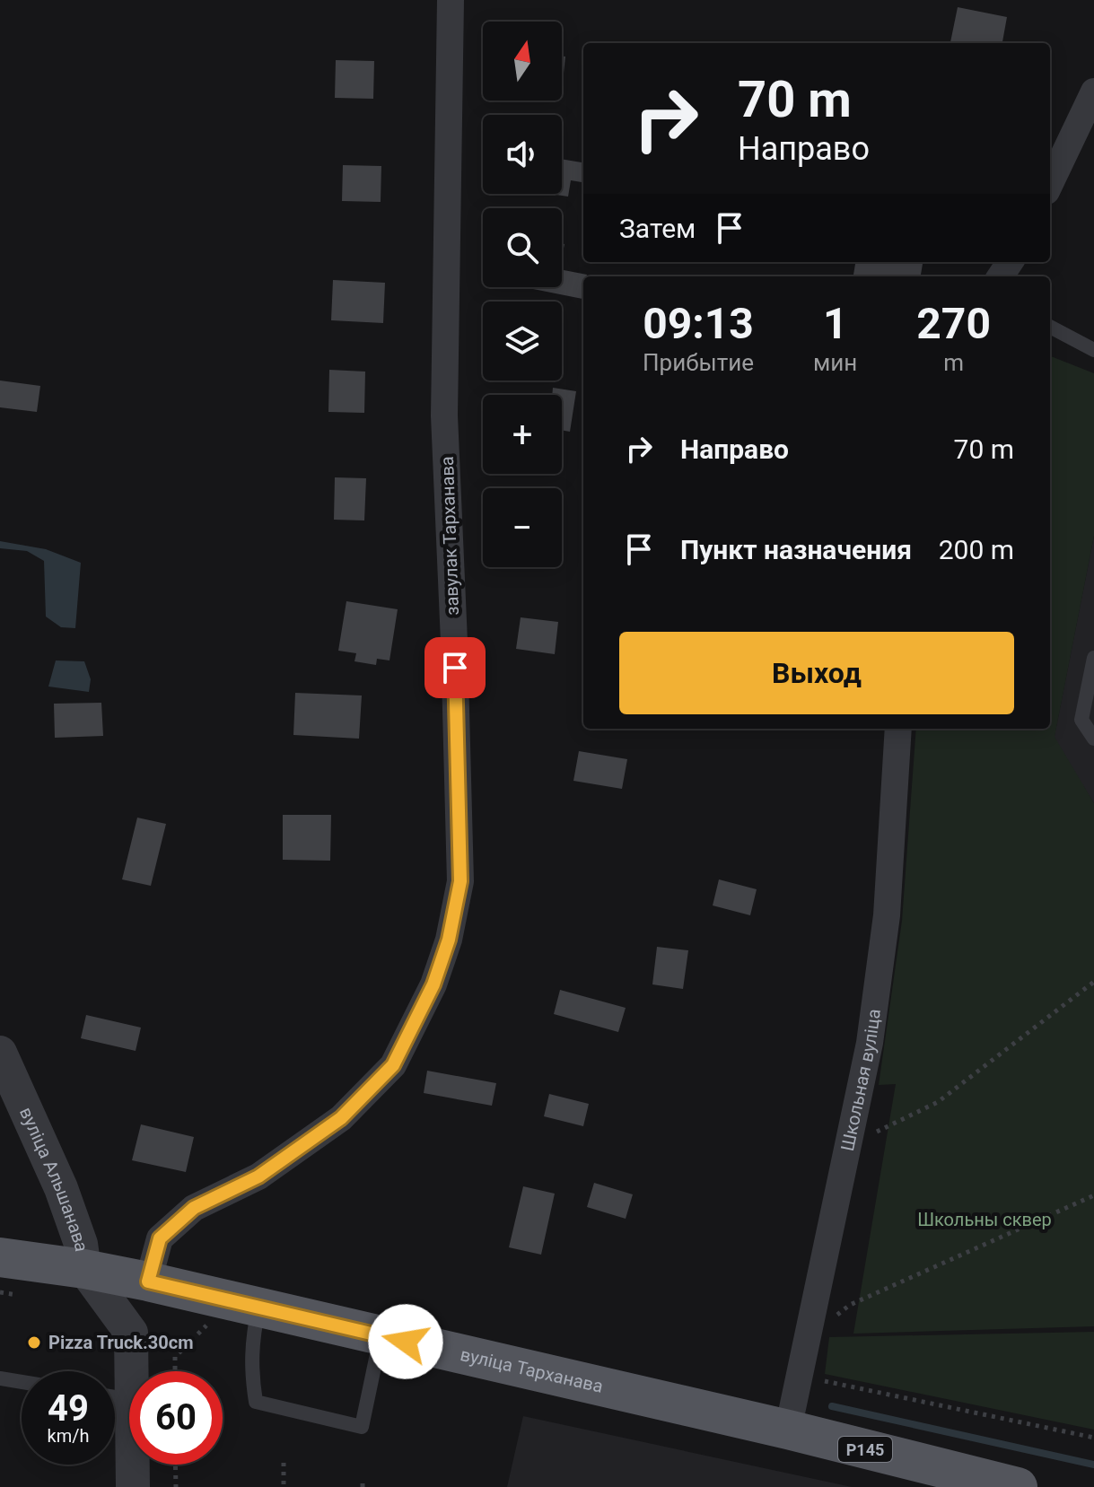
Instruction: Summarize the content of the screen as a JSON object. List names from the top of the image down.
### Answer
{
  "streets": {
    "main road": ["вуліца Тарханава", "Р145"],
    "street": ["завулак Тарханава", "Школьная вуліца", "вуліца Альшанава"]
  },
  "crossings": [
    ["завулак Тарханава", "вуліца Тарханава"],
    ["Школьная вуліца", "вуліца Тарханава"],
    ["вуліца Альшанава", "вуліца Тарханава"]
  ],
  "parks": ["Школьны сквер"],
  "places": ["Pizza Truck.30cm"],
  "north": "top",
  "page": {
    "map_buttons": ["+", "−"],
    "turn": ["70 m", "Направо"],
    "then": "Затем",
    "eta": [
      "09:13",
      "Прибытие",
      "1",
      "мин",
      "270",
      "m"
    ],
    "list": [
      {
        "name": "Направо",
        "value": "70 m"
      },
      {
        "name": "Пункт назначения",
        "value": "200 m"
      }
    ],
    "buttons": "Выход",
    "speed": "49 km/h",
    "limit": "60"
  }
}
